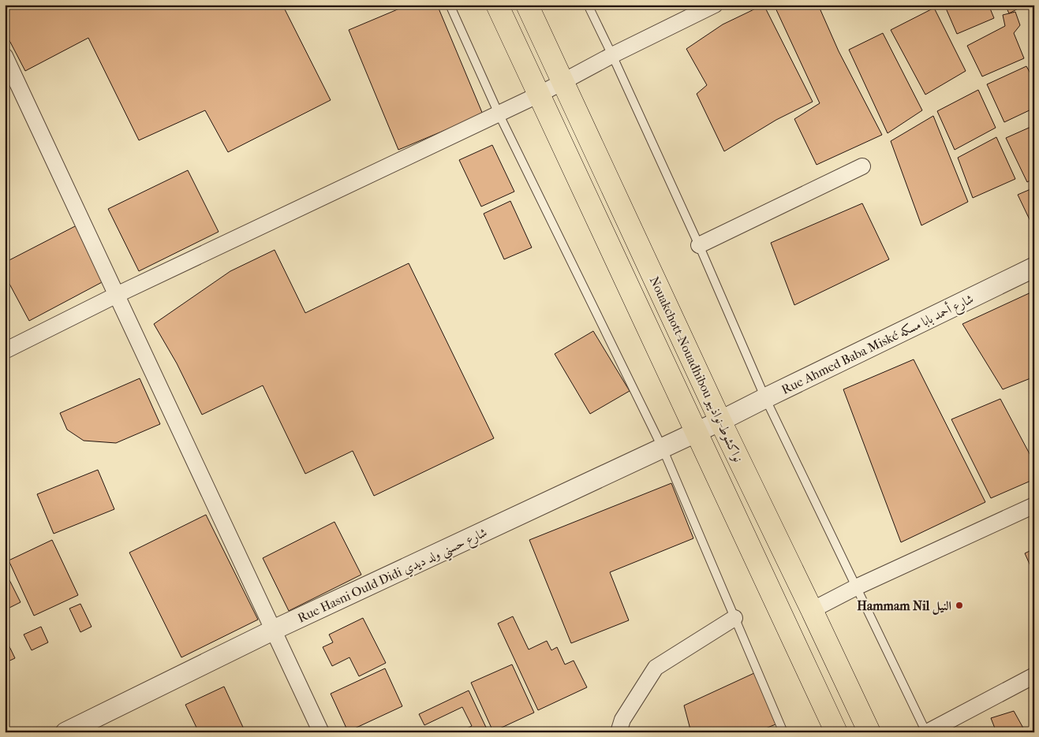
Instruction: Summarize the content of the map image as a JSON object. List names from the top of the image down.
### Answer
{
  "streets": {
    "highway": ["Nouakchott-Nouadhibou نواكشوط-نواذيبو"],
    "street": ["Rue Ahmed Baba Miské شارع أحمد بابا مسكه", "Rue Hasni Ould Didi شارع حسني ولد ديدي"]
  },
  "crossings": [
    ["Rue Ahmed Baba Miské شارع أحمد بابا مسكه", "Nouakchott-Nouadhibou نواكشوط-نواذيبو"],
    ["Rue Ahmed Baba Miské شارع أحمد بابا مسكه", "Rue Hasni Ould Didi شارع حسني ولد ديدي"],
    ["Nouakchott-Nouadhibou نواكشوط-نواذيبو", "Rue Hasni Ould Didi شارع حسني ولد ديدي"]
  ],
  "places": ["Hammam Nil النيل"]
}
